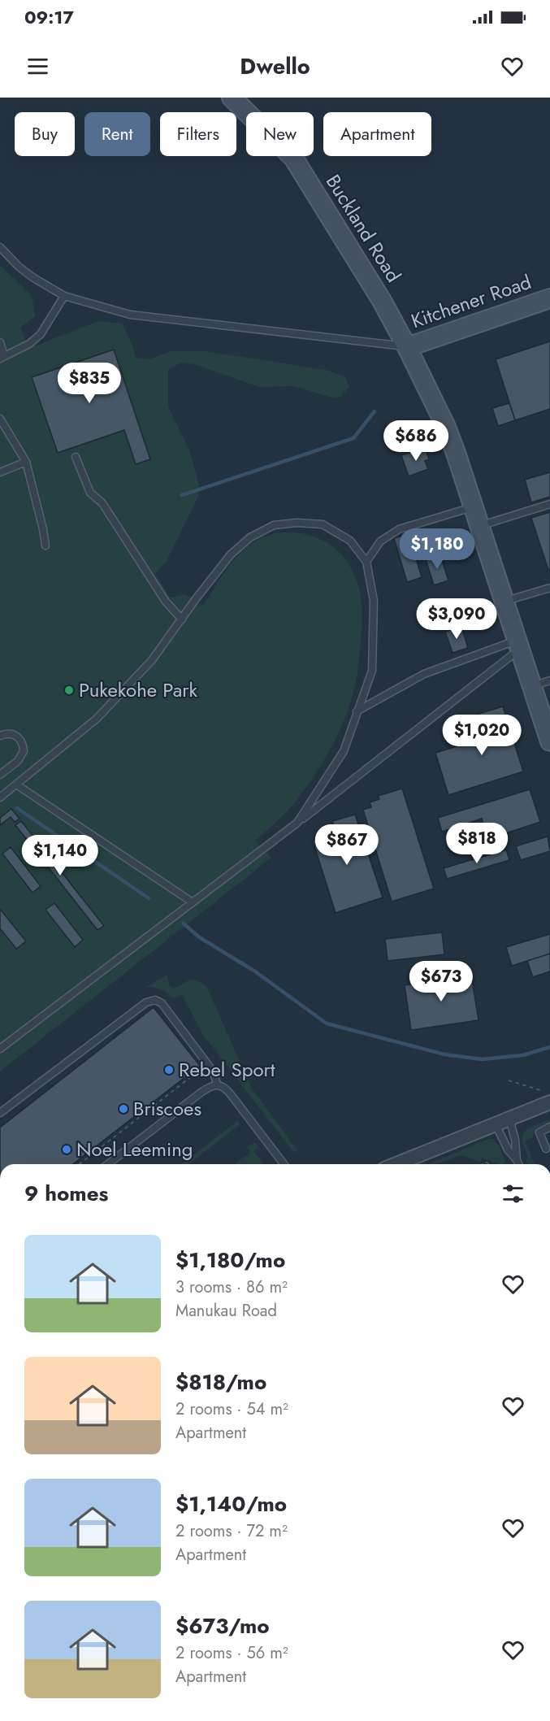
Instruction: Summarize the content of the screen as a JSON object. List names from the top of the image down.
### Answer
{
  "streets": {
    "main road": ["Buckland Road", "Kitchener Road"]
  },
  "crossings": [
    ["Buckland Road", "Kitchener Road"]
  ],
  "places": [
    "Pukekohe Park",
    "Rebel Sport",
    "Briscoes",
    "Noel Leeming"
  ],
  "page": {
    "status": "09:17",
    "header": "Dwello",
    "chip": [
      "Buy",
      "Rent",
      "Filters",
      "New",
      "Apartment"
    ],
    "price": [
      "$835",
      "$686",
      "$1,180",
      "$3,090",
      "$1,020",
      "$818",
      "$867",
      "$1,140",
      "$673"
    ],
    "heading": "9 homes",
    "list": [
      {
        "name": "$1,180/mo",
        "note": "3 rooms · 86 m² · Manukau Road"
      },
      {
        "name": "$818/mo",
        "note": "2 rooms · 54 m² · Apartment"
      },
      {
        "name": "$1,140/mo",
        "note": "2 rooms · 72 m² · Apartment"
      },
      {
        "name": "$673/mo",
        "note": "2 rooms · 56 m² · Apartment"
      }
    ]
  }
}
